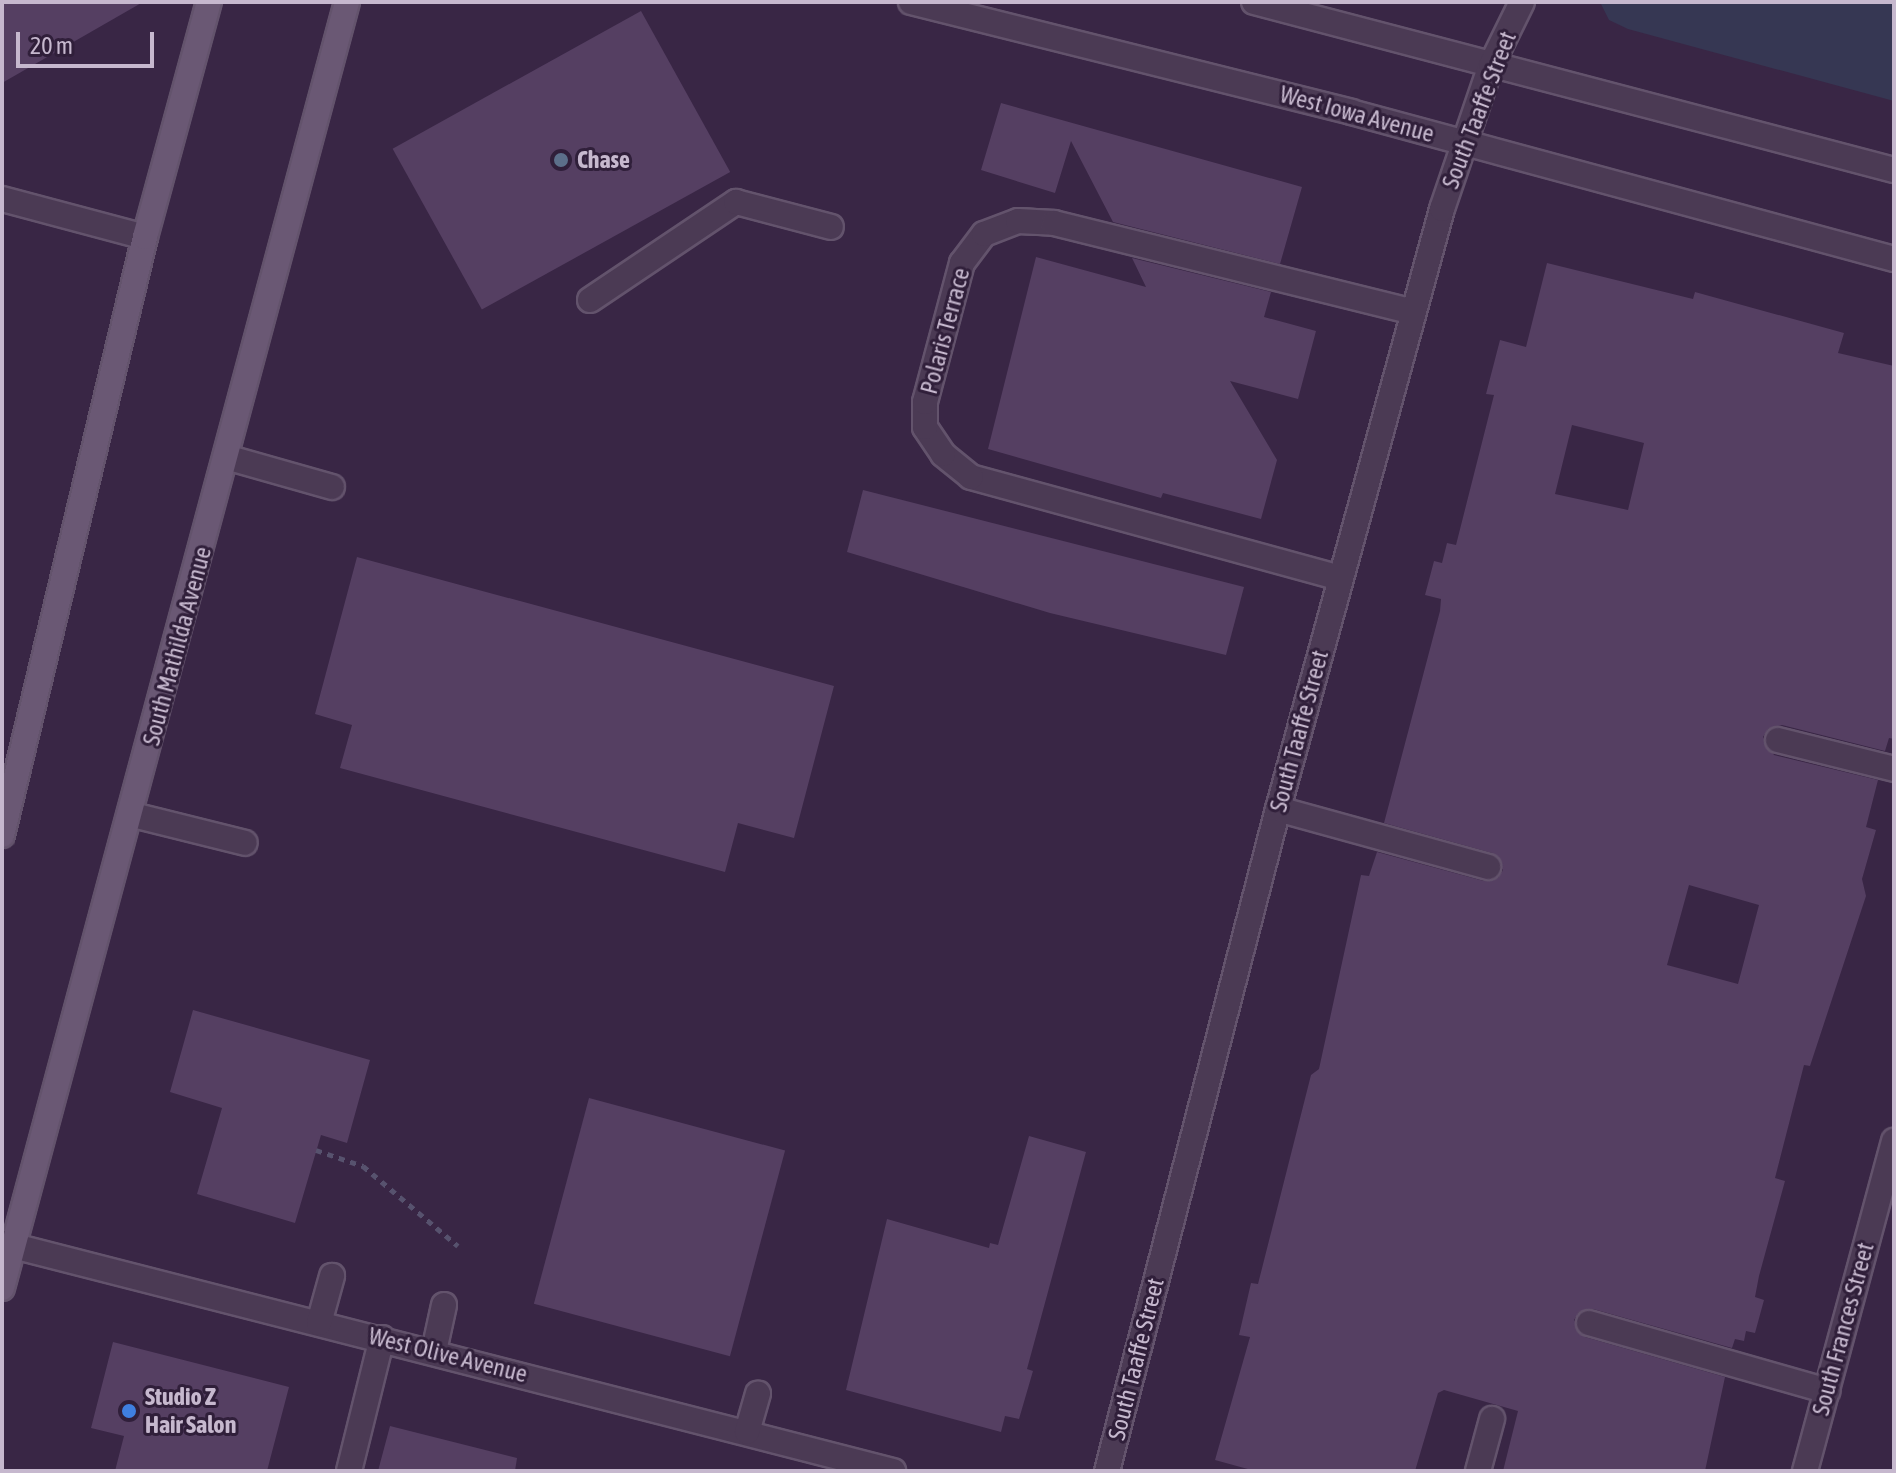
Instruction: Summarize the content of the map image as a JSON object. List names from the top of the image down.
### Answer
{
  "streets": {
    "main road": ["South Mathilda Avenue"],
    "street": [
      "South Taaffe Street",
      "West Iowa Avenue",
      "Polaris Terrace",
      "South Frances Street",
      "West Olive Avenue"
    ]
  },
  "crossings": [
    ["South Taaffe Street", "West Iowa Avenue"],
    ["South Taaffe Street", "Polaris Terrace"],
    ["South Mathilda Avenue", "West Olive Avenue"]
  ],
  "places": ["Chase", "Studio Z Hair Salon"],
  "scale_bar": "20 m"
}
